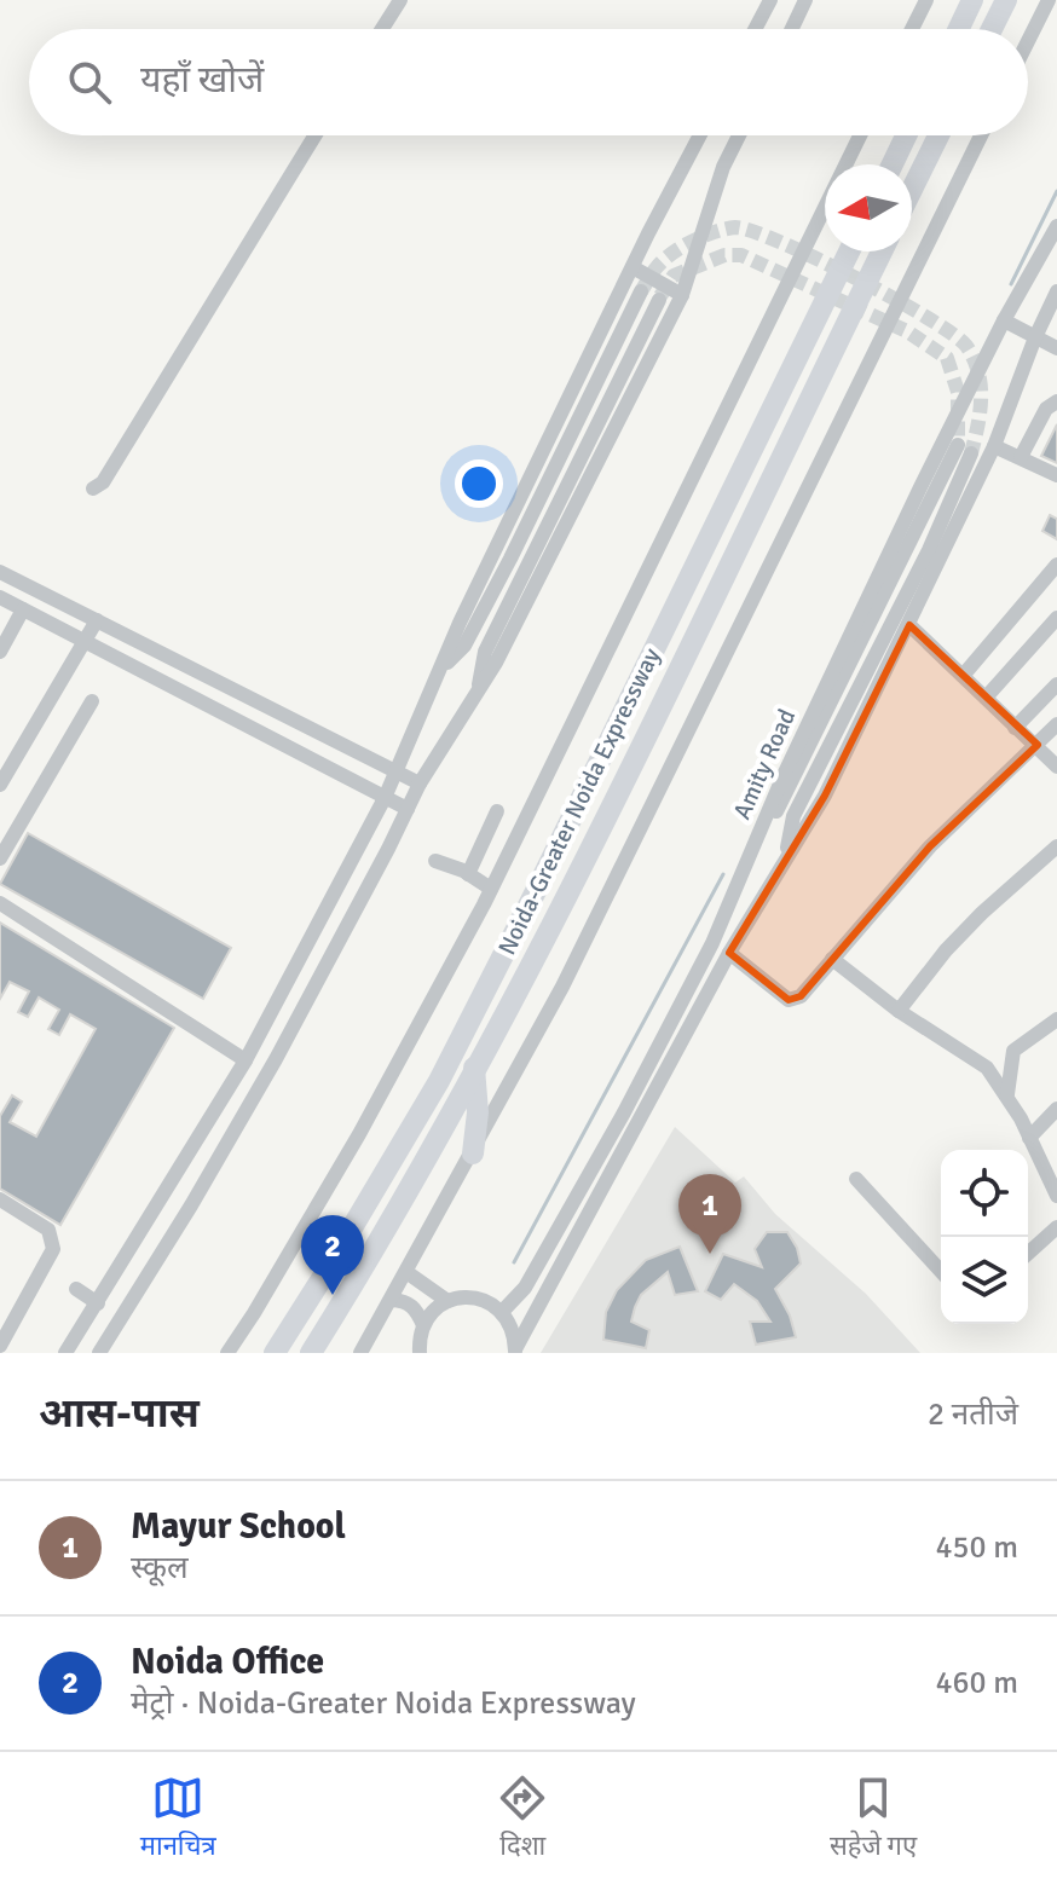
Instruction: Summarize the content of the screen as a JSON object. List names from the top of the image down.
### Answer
{
  "streets": {
    "highway": ["Noida-Greater Noida Expressway"],
    "street": ["Amity Road"]
  },
  "north": "left",
  "page": {
    "search": "यहाँ खोजें",
    "pins": ["1", "2"],
    "heading": ["आस-पास", "2 नतीजे"],
    "list": [
      {
        "mark": "1",
        "name": "Mayur School",
        "note": "स्कूल",
        "value": "450 m"
      },
      {
        "mark": "2",
        "name": "Noida Office",
        "note": "मेट्रो · Noida-Greater Noida Expressway",
        "value": "460 m"
      }
    ],
    "nav": ["मानचित्र", "दिशा", "सहेजे गए"]
  }
}
